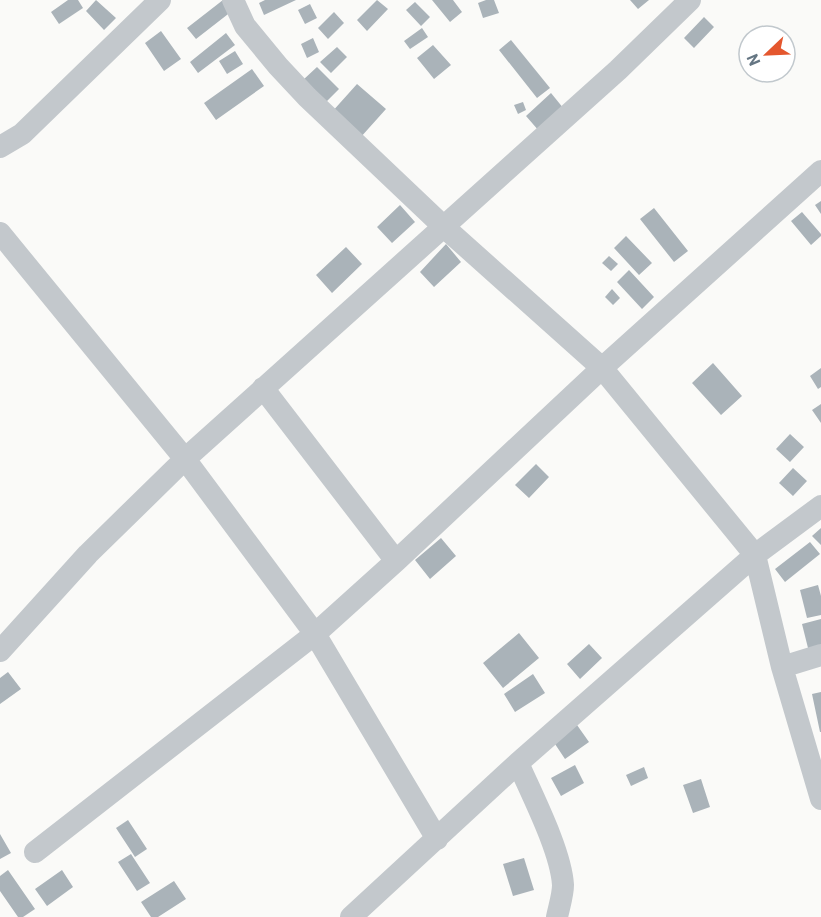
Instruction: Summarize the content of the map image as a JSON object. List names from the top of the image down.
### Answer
{
  "north": "bottom left"
}
